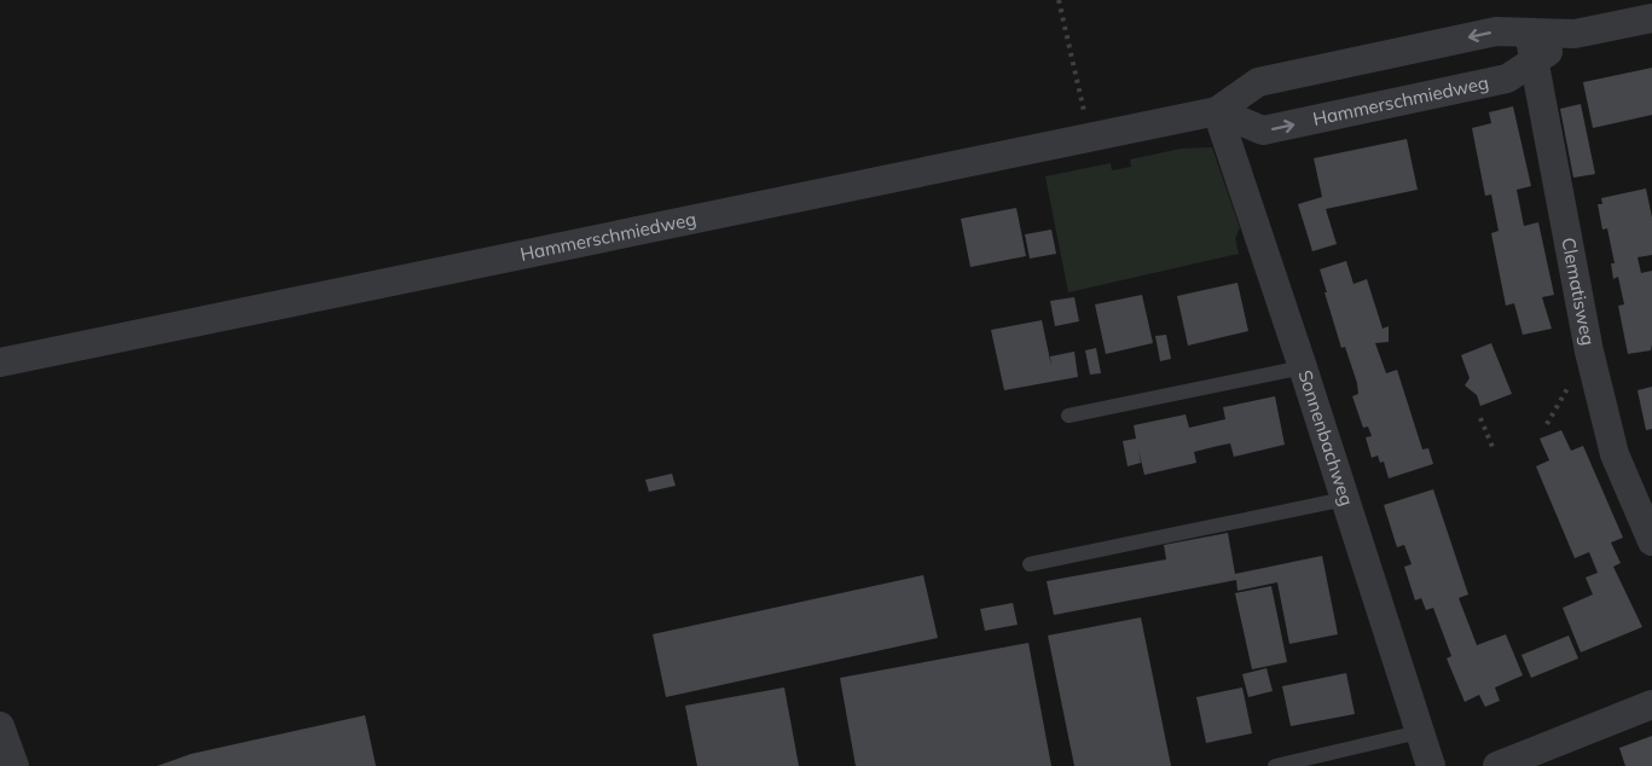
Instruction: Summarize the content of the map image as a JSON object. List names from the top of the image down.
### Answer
{
  "streets": {
    "street": ["Hammerschmiedweg", "Clematisweg", "Sonnenbachweg"]
  },
  "crossings": [
    ["Hammerschmiedweg", "Clematisweg"],
    ["Hammerschmiedweg", "Sonnenbachweg"]
  ]
}
